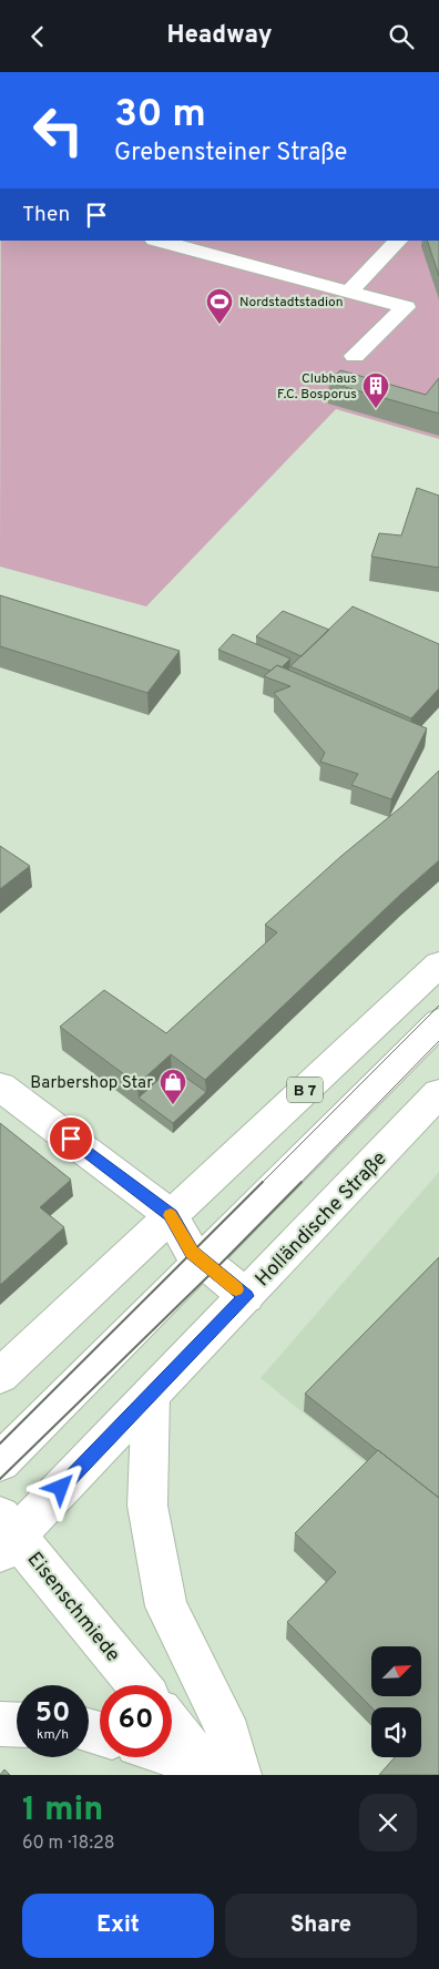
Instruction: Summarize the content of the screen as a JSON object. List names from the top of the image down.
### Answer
{
  "streets": {
    "main road": ["B 7", "Holländische Straße", "Eisenschmiede"]
  },
  "crossings": [
    ["Holländische Straße", "Eisenschmiede"]
  ],
  "places": {
    "sports": ["Nordstadtstadion"],
    "building": ["Clubhaus F.C. Bosporus"],
    "shop": ["Barbershop Star"]
  },
  "north": "top right",
  "page": {
    "header": "Headway",
    "turn": ["30 m", "Grebensteiner Straße"],
    "then": "Then",
    "speed": "50 km/h",
    "limit": "60",
    "heading": ["1 min", "60 m · 18:28"],
    "buttons": ["Exit", "Share"]
  }
}
